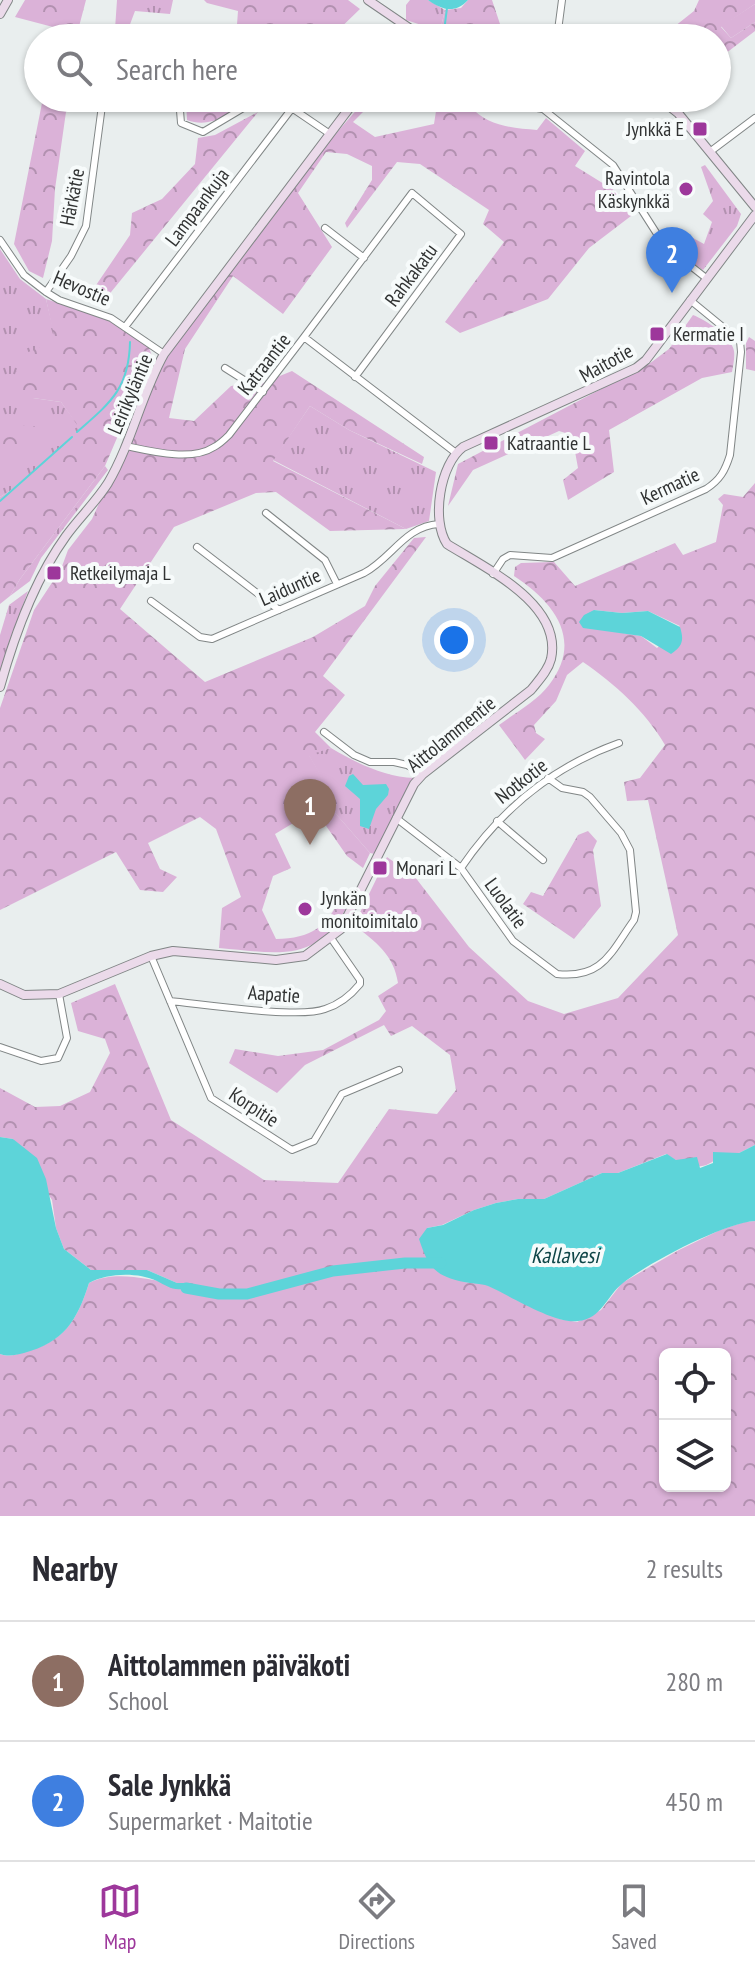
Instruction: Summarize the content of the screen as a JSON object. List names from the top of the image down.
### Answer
{
  "streets": {
    "street": [
      "Härkätie",
      "Lampaankuja",
      "Rahkakatu",
      "Hevostie",
      "Maitotie",
      "Katraantie",
      "Leirikyläntie",
      "Kermatie",
      "Laiduntie",
      "Aittolammentie",
      "Notkotie",
      "Luolatie",
      "Aapatie",
      "Korpitie"
    ]
  },
  "crossings": [
    ["Härkätie", "Hevostie"],
    ["Lampaankuja", "Hevostie"],
    ["Rahkakatu", "Katraantie"],
    ["Hevostie", "Leirikyläntie"],
    ["Maitotie", "Katraantie"],
    ["Maitotie", "Kermatie"],
    ["Katraantie", "Leirikyläntie"],
    ["Kermatie", "Aittolammentie"],
    ["Laiduntie", "Aittolammentie"],
    ["Aittolammentie", "Luolatie"],
    ["Aittolammentie", "Aapatie"],
    ["Aittolammentie", "Korpitie"],
    ["Notkotie", "Luolatie"],
    ["Aapatie", "Korpitie"]
  ],
  "water": ["Kallavesi"],
  "places": {
    "transit": [
      "Jynkkä E",
      "Kermatie I",
      "Katraantie L",
      "Retkeilymaja L",
      "Monari L"
    ],
    "other": ["Ravintola Käskynkkä", "Jynkän monitoimitalo"]
  },
  "page": {
    "search": "Search here",
    "pins": ["2", "1"],
    "heading": ["Nearby", "2 results"],
    "list": [
      {
        "mark": "1",
        "name": "Aittolammen päiväkoti",
        "note": "School",
        "value": "280 m"
      },
      {
        "mark": "2",
        "name": "Sale Jynkkä",
        "note": "Supermarket · Maitotie",
        "value": "450 m"
      }
    ],
    "nav": ["Map", "Directions", "Saved"]
  }
}
